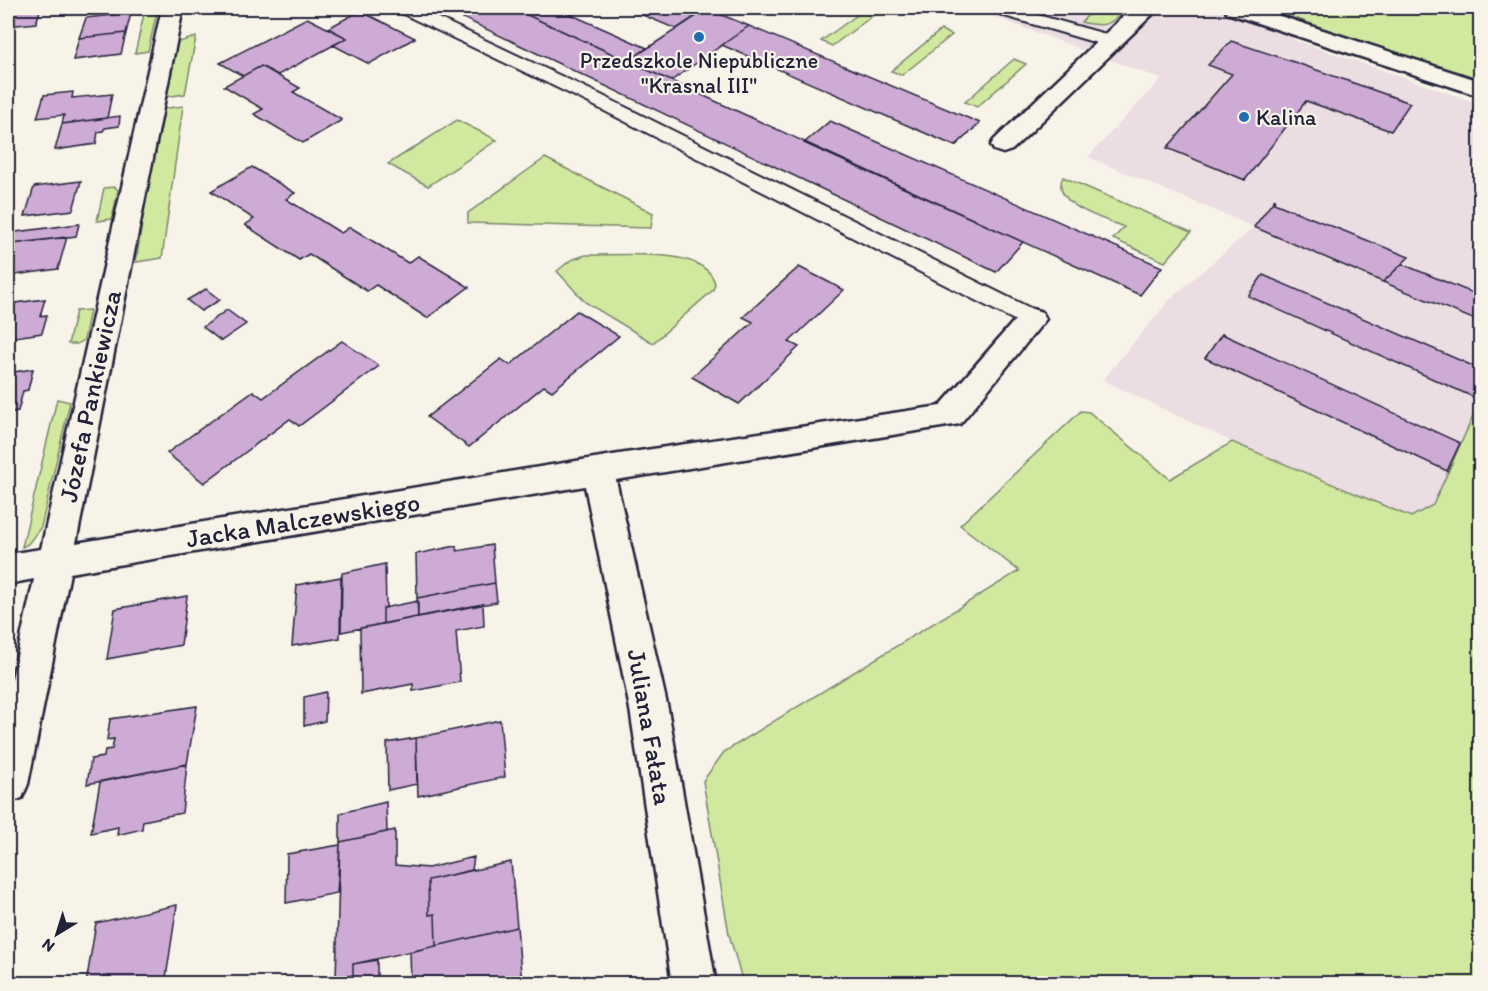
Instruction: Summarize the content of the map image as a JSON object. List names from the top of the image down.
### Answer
{
  "streets": {
    "street": ["Józefa Pankiewicza", "Jacka Malczewskiego", "Juliana Fałata"]
  },
  "crossings": [
    ["Józefa Pankiewicza", "Jacka Malczewskiego"],
    ["Jacka Malczewskiego", "Juliana Fałata"]
  ],
  "places": ["Przedszkole Niepubliczne \"Krasnal III\"", "Kalina"],
  "north": "bottom left"
}
